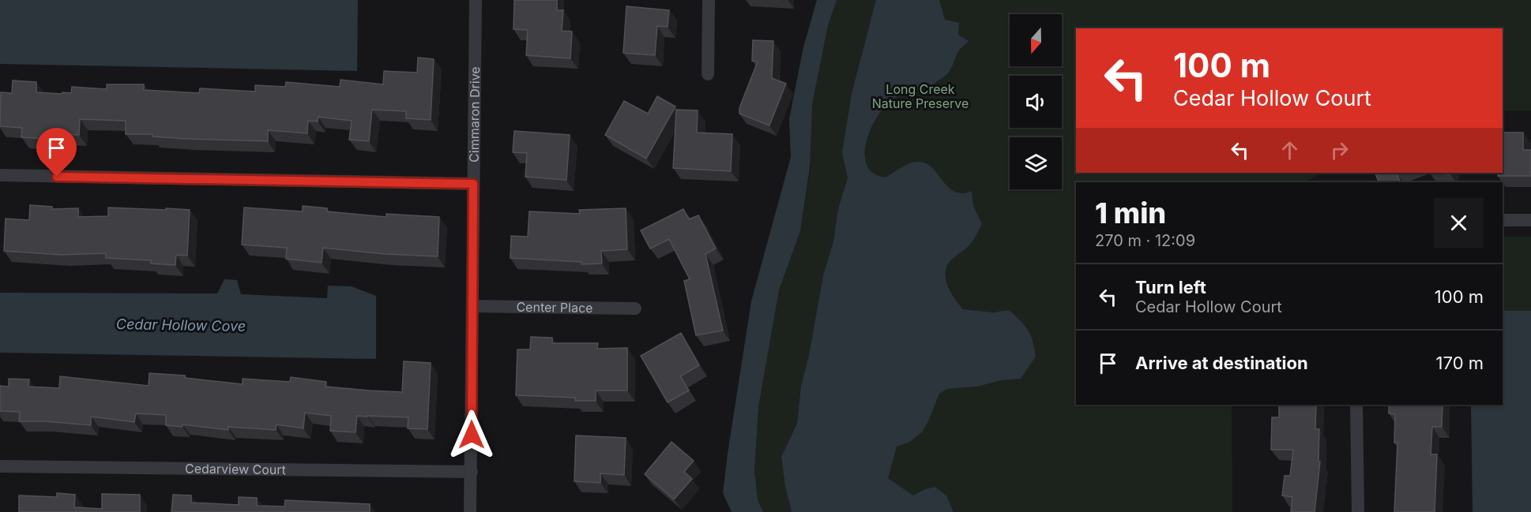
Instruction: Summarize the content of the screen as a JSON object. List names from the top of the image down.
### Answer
{
  "streets": {
    "street": ["Cimmaron Drive", "Center Place", "Cedarview Court"]
  },
  "crossings": [
    ["Cimmaron Drive", "Center Place"],
    ["Cimmaron Drive", "Cedarview Court"]
  ],
  "water": ["Cedar Hollow Cove"],
  "parks": ["Long Creek Nature Preserve"],
  "north": "bottom",
  "page": {
    "turn": ["100 m", "Cedar Hollow Court"],
    "heading": ["1 min", "270 m · 12:09"],
    "list": [
      {
        "name": "Turn left",
        "note": "Cedar Hollow Court",
        "value": "100 m"
      },
      {
        "name": "Arrive at destination",
        "value": "170 m"
      }
    ]
  }
}
